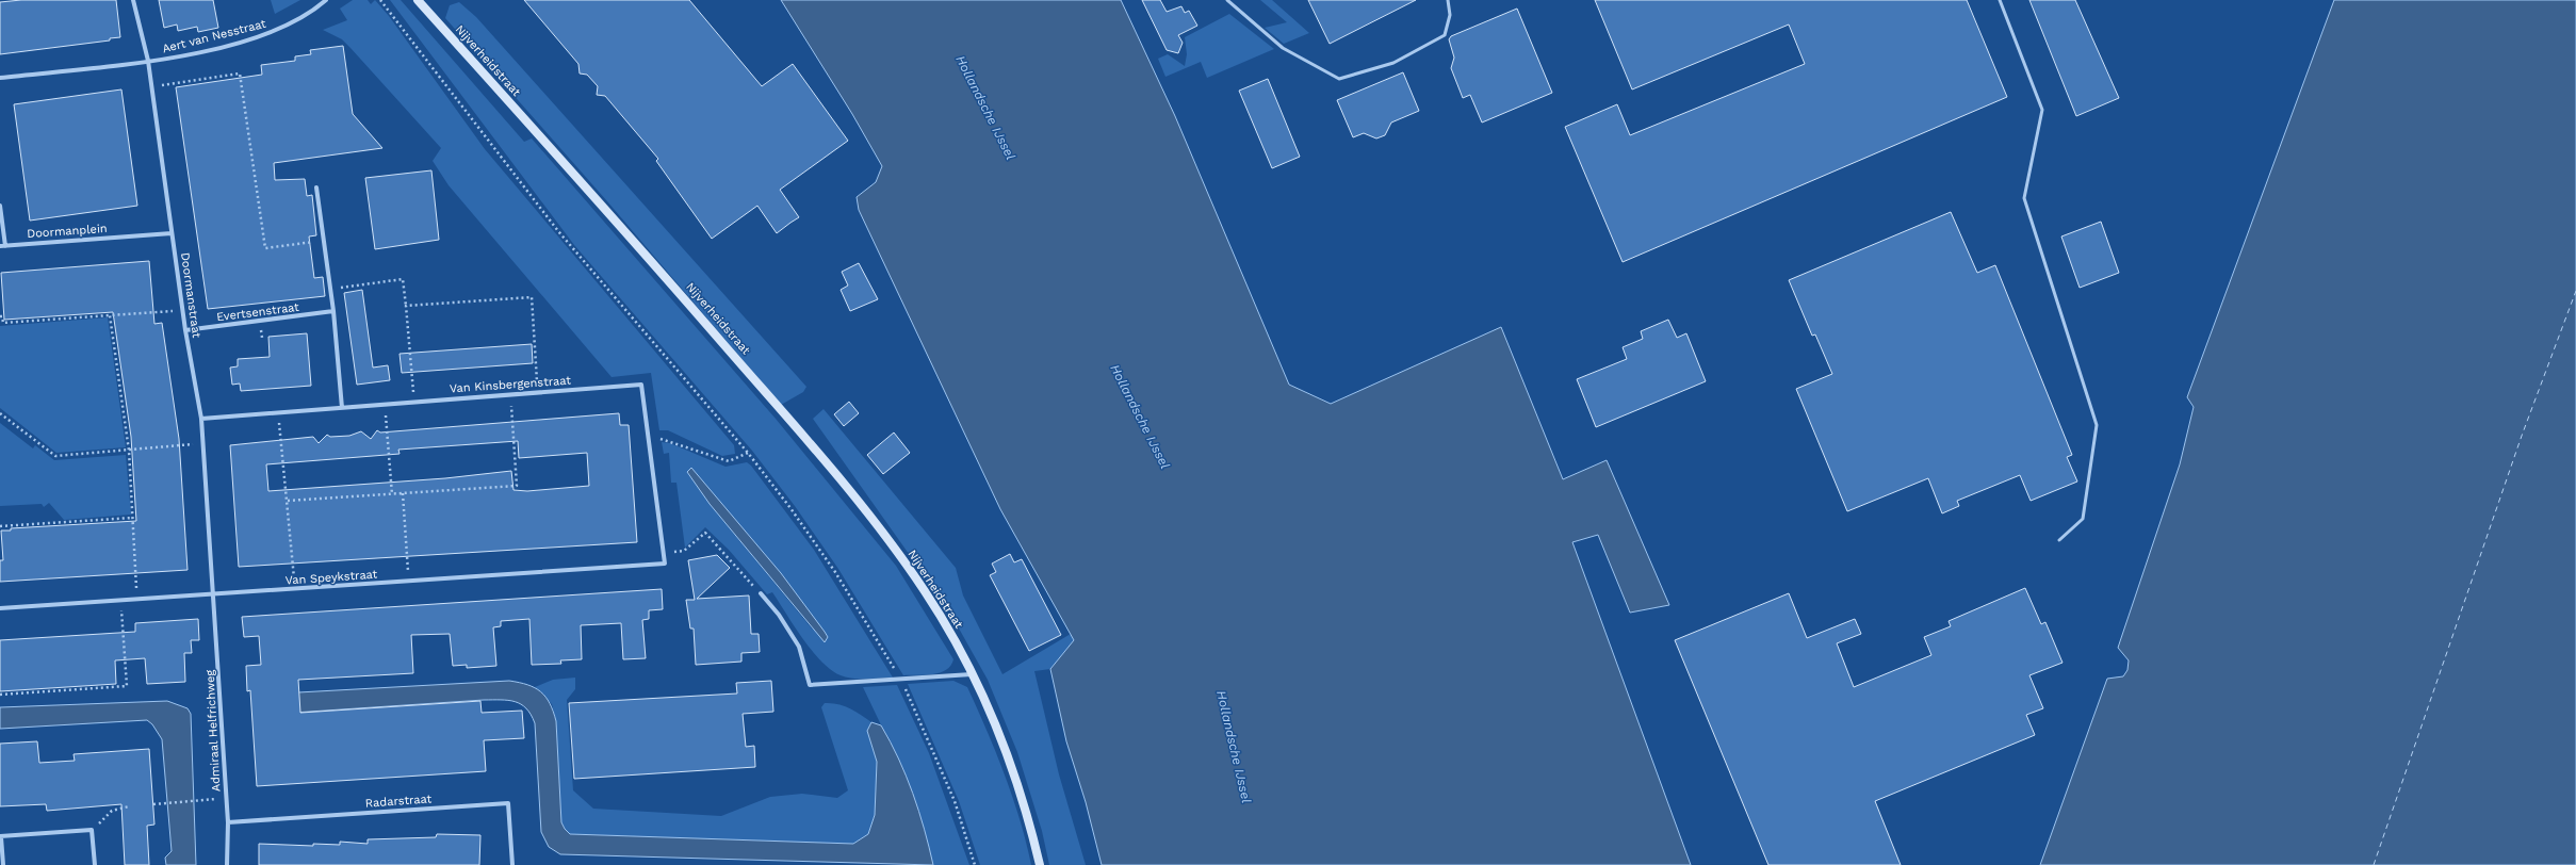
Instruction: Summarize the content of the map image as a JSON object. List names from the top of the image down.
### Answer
{
  "streets": {
    "street": [
      "Aert van Nesstraat",
      "Nijverheidstraat",
      "Doormanplein",
      "Doormanstraat",
      "Evertsenstraat",
      "Van Kinsbergenstraat",
      "Van Speykstraat",
      "Admiraal Helfrichweg",
      "Radarstraat"
    ]
  },
  "crossings": [
    ["Aert van Nesstraat", "Doormanstraat"],
    ["Doormanplein", "Doormanstraat"],
    ["Doormanstraat", "Evertsenstraat"],
    ["Doormanstraat", "Van Kinsbergenstraat"],
    ["Doormanstraat", "Van Speykstraat"],
    ["Doormanstraat", "Admiraal Helfrichweg"],
    ["Van Kinsbergenstraat", "Van Speykstraat"],
    ["Van Speykstraat", "Admiraal Helfrichweg"],
    ["Admiraal Helfrichweg", "Radarstraat"]
  ],
  "water": ["Hollandsche IJssel"]
}
